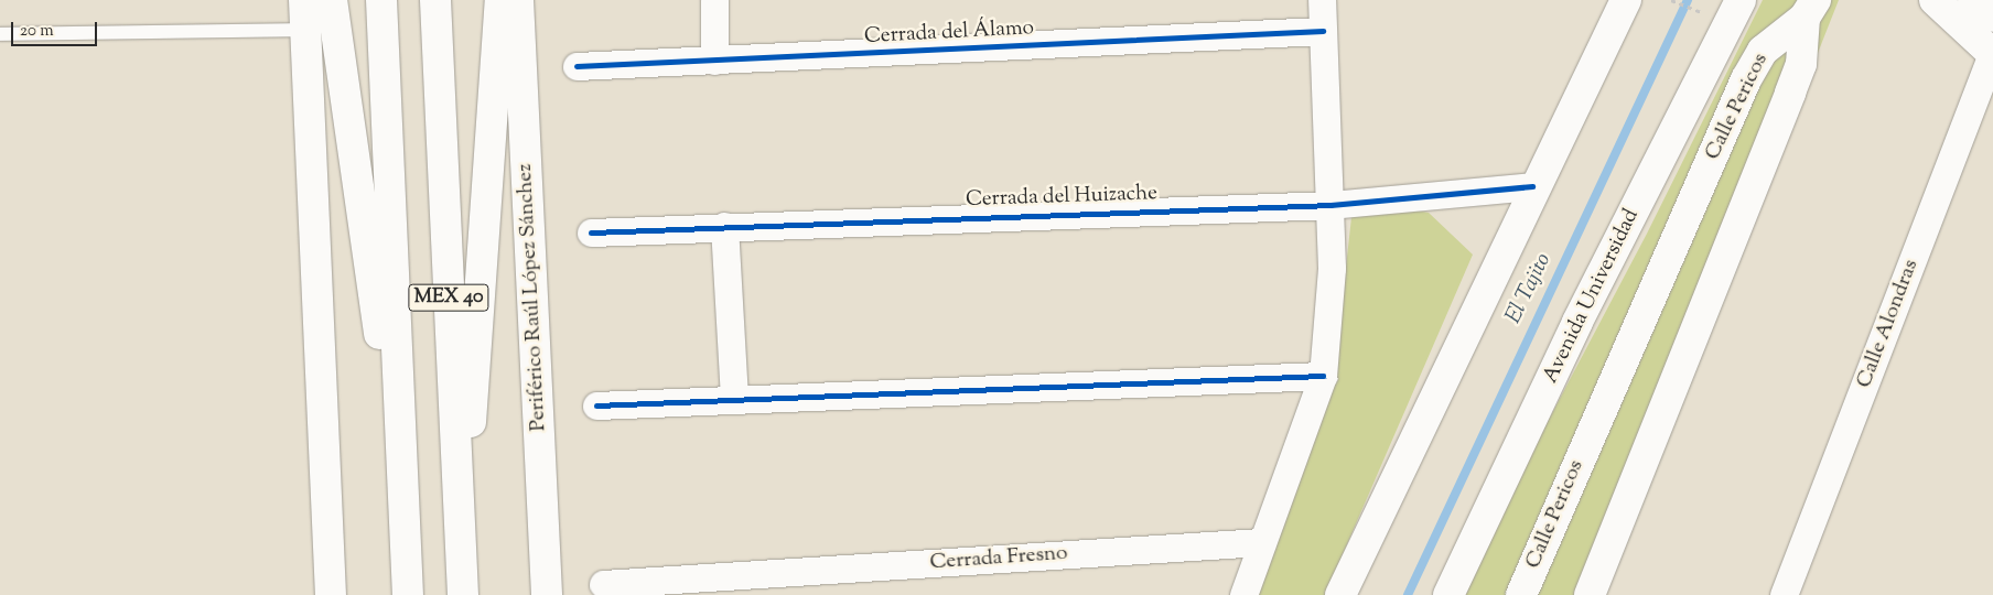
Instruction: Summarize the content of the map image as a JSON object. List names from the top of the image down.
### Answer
{
  "streets": {
    "main road": [
      "Calle Pericos",
      "Avenida Universidad",
      "MEX 40",
      "Periférico Raúl López Sánchez"
    ],
    "street": [
      "Cerrada del Álamo",
      "Cerrada del Huizache",
      "Calle Alondras",
      "Cerrada Fresno"
    ]
  },
  "water": ["El Tajito"],
  "scale_bar": "20 m"
}
